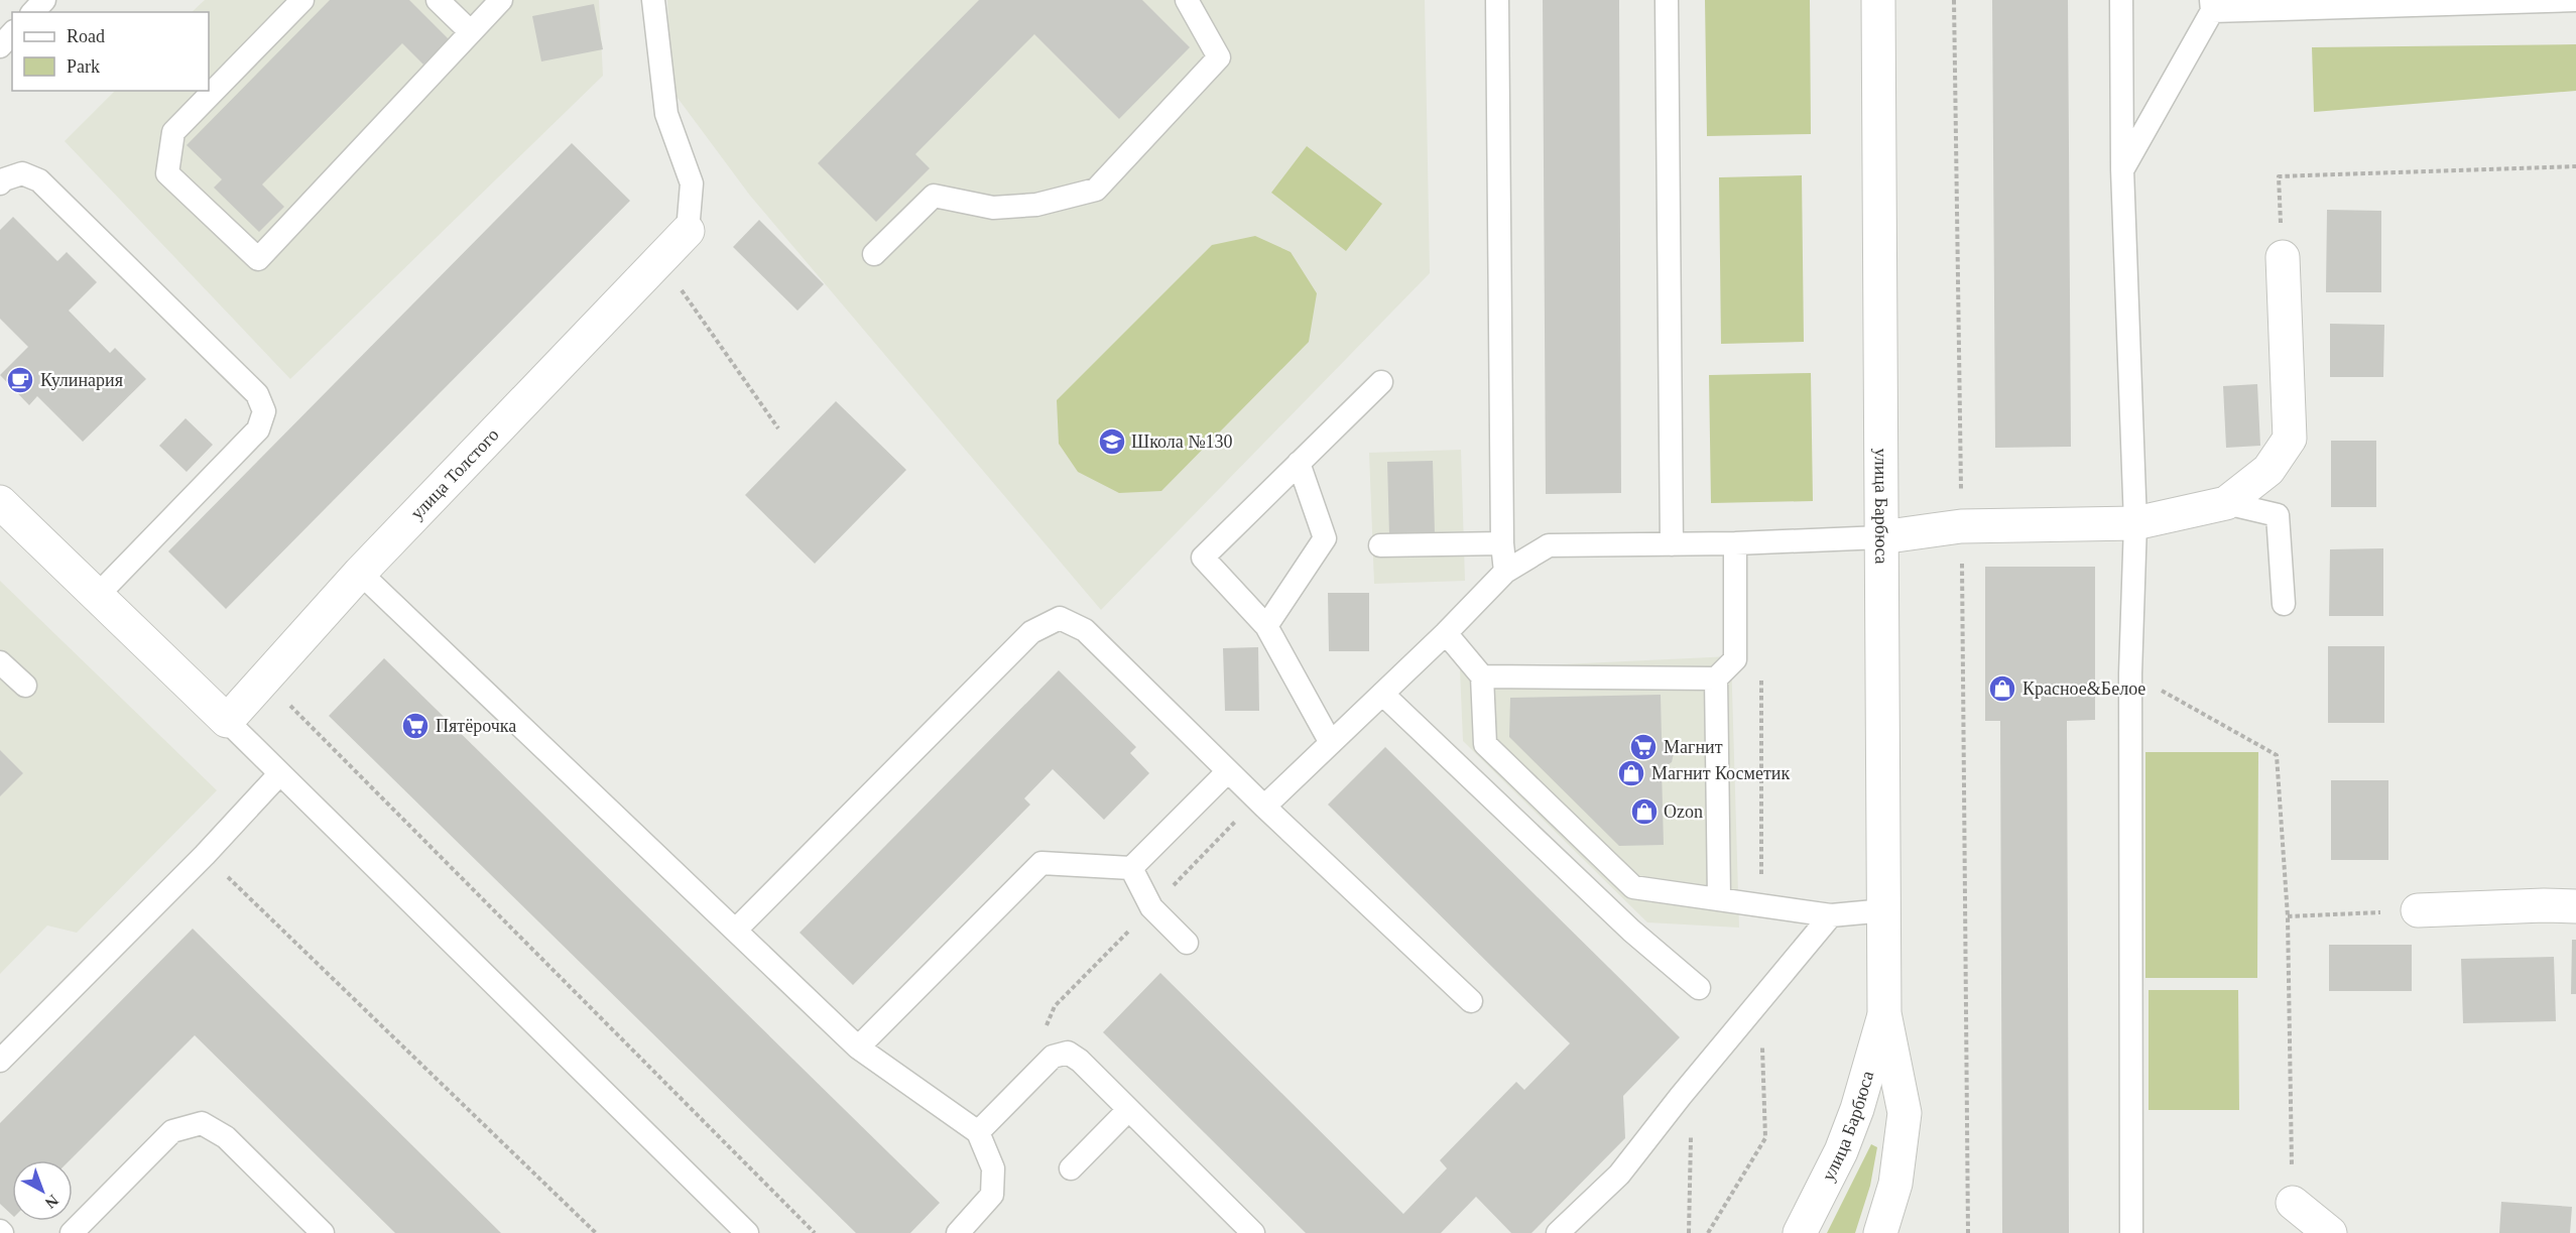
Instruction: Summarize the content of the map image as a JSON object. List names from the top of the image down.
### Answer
{
  "streets": {
    "street": ["улица Толстого", "улица Барбюса"]
  },
  "places": {
    "cafe": ["Кулинария"],
    "school or university": ["Школа №130"],
    "shop": ["Красное&Белое", "Магнит Косметик", "Ozon"],
    "supermarket": ["Пятёрочка", "Магнит"]
  },
  "legend": ["Road", "Park"],
  "north": "bottom right"
}
